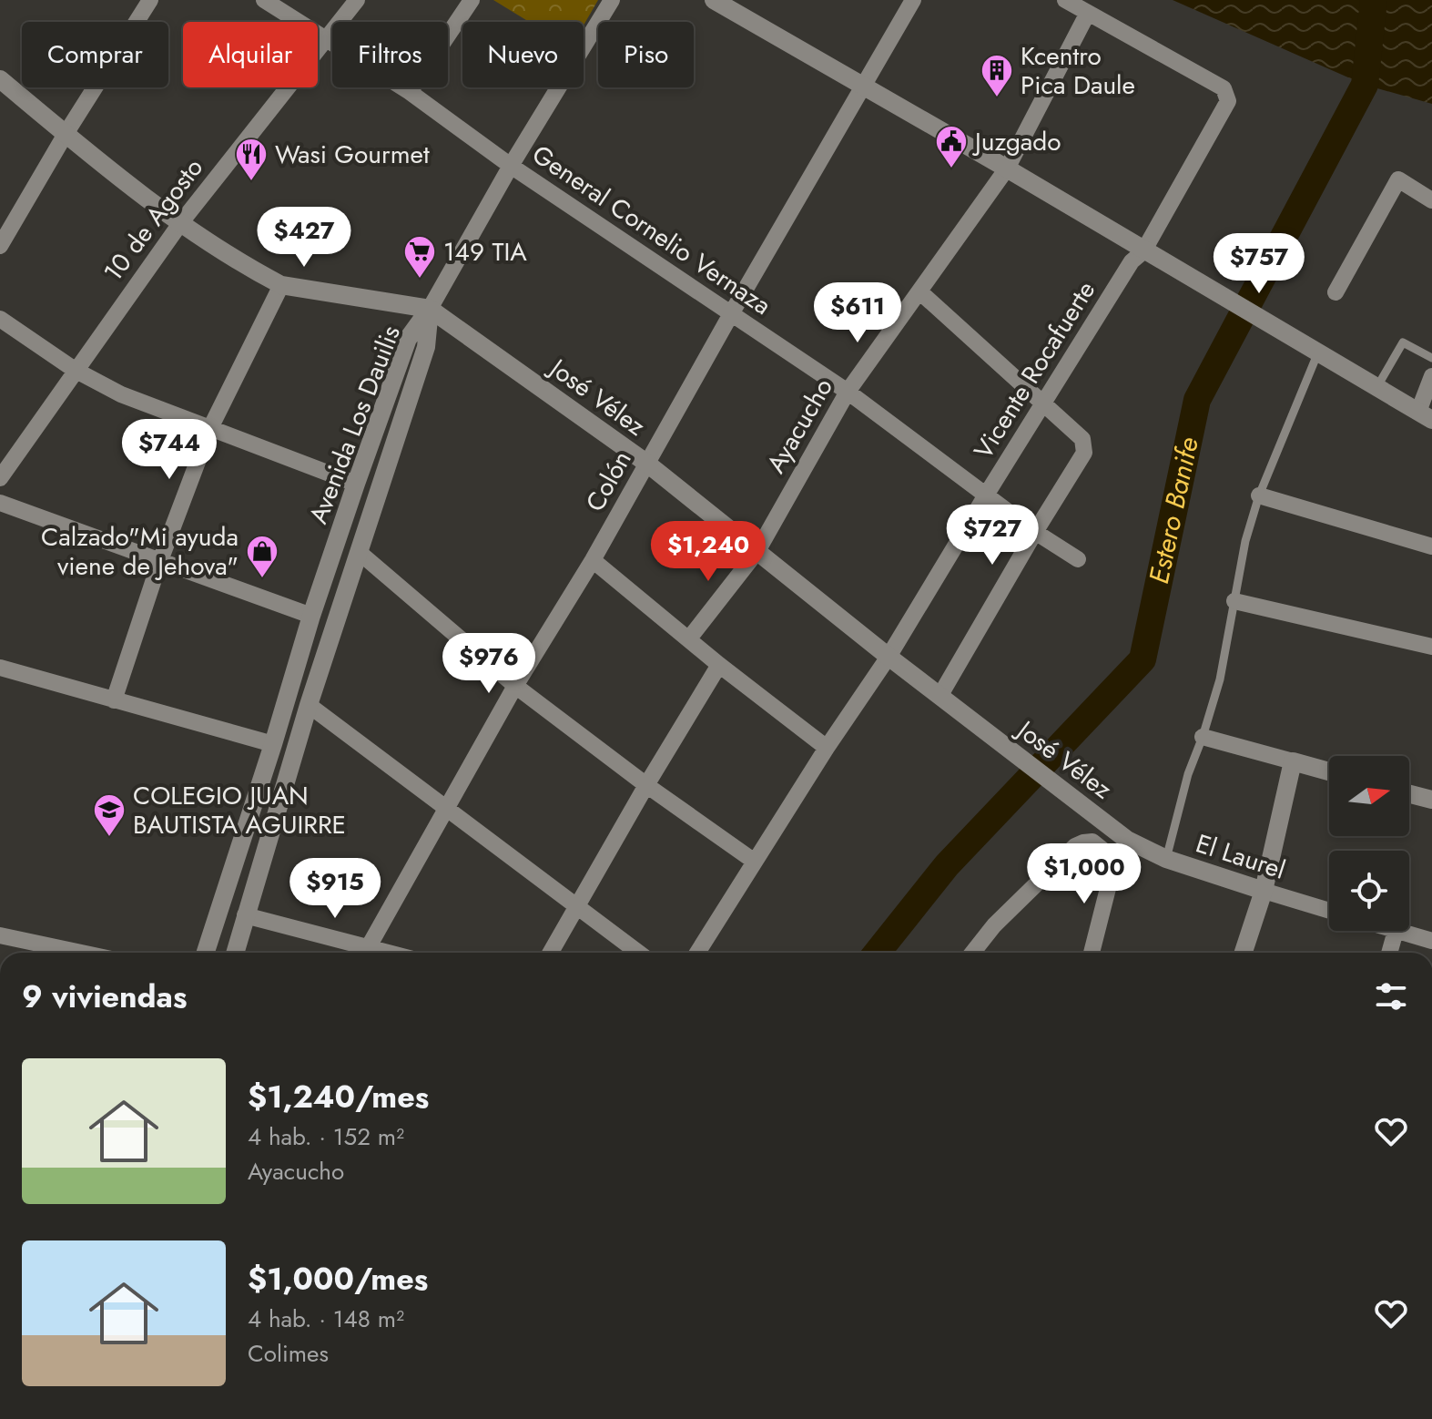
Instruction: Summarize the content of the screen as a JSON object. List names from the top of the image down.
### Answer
{
  "streets": {
    "street": [
      "10 de Agosto",
      "General Cornelio Vernaza",
      "Vicente Rocafuerte",
      "José Vélez",
      "Avenida Los Dauilis",
      "Ayacucho",
      "Colón",
      "El Laurel"
    ]
  },
  "crossings": [
    ["10 de Agosto", "General Cornelio Vernaza"],
    ["10 de Agosto", "José Vélez"],
    ["General Cornelio Vernaza", "Vicente Rocafuerte"],
    ["General Cornelio Vernaza", "Ayacucho"],
    ["General Cornelio Vernaza", "Colón"],
    ["Vicente Rocafuerte", "José Vélez"],
    ["Vicente Rocafuerte", "Ayacucho"],
    ["José Vélez", "Avenida Los Dauilis"],
    ["José Vélez", "Ayacucho"],
    ["José Vélez", "Colón"],
    ["José Vélez", "El Laurel"]
  ],
  "water": ["Estero Banife"],
  "places": {
    "building": ["Kcentro Pica Daule"],
    "public building": ["Juzgado"],
    "restaurant": ["Wasi Gourmet"],
    "supermarket": ["149 TIA"],
    "shop": ["Calzado\"Mi ayuda viene de Jehova\""],
    "school or university": ["COLEGIO JUAN BAUTISTA AGUIRRE"]
  },
  "north": "right",
  "page": {
    "chip": [
      "Comprar",
      "Alquilar",
      "Filtros",
      "Nuevo",
      "Piso"
    ],
    "price": [
      "$427",
      "$757",
      "$611",
      "$744",
      "$727",
      "$1,240",
      "$976",
      "$1,000",
      "$915"
    ],
    "heading": "9 viviendas",
    "list": [
      {
        "name": "$1,240/mes",
        "note": "4 hab. · 152 m² · Ayacucho"
      },
      {
        "name": "$1,000/mes",
        "note": "4 hab. · 148 m² · Colimes"
      }
    ]
  }
}
